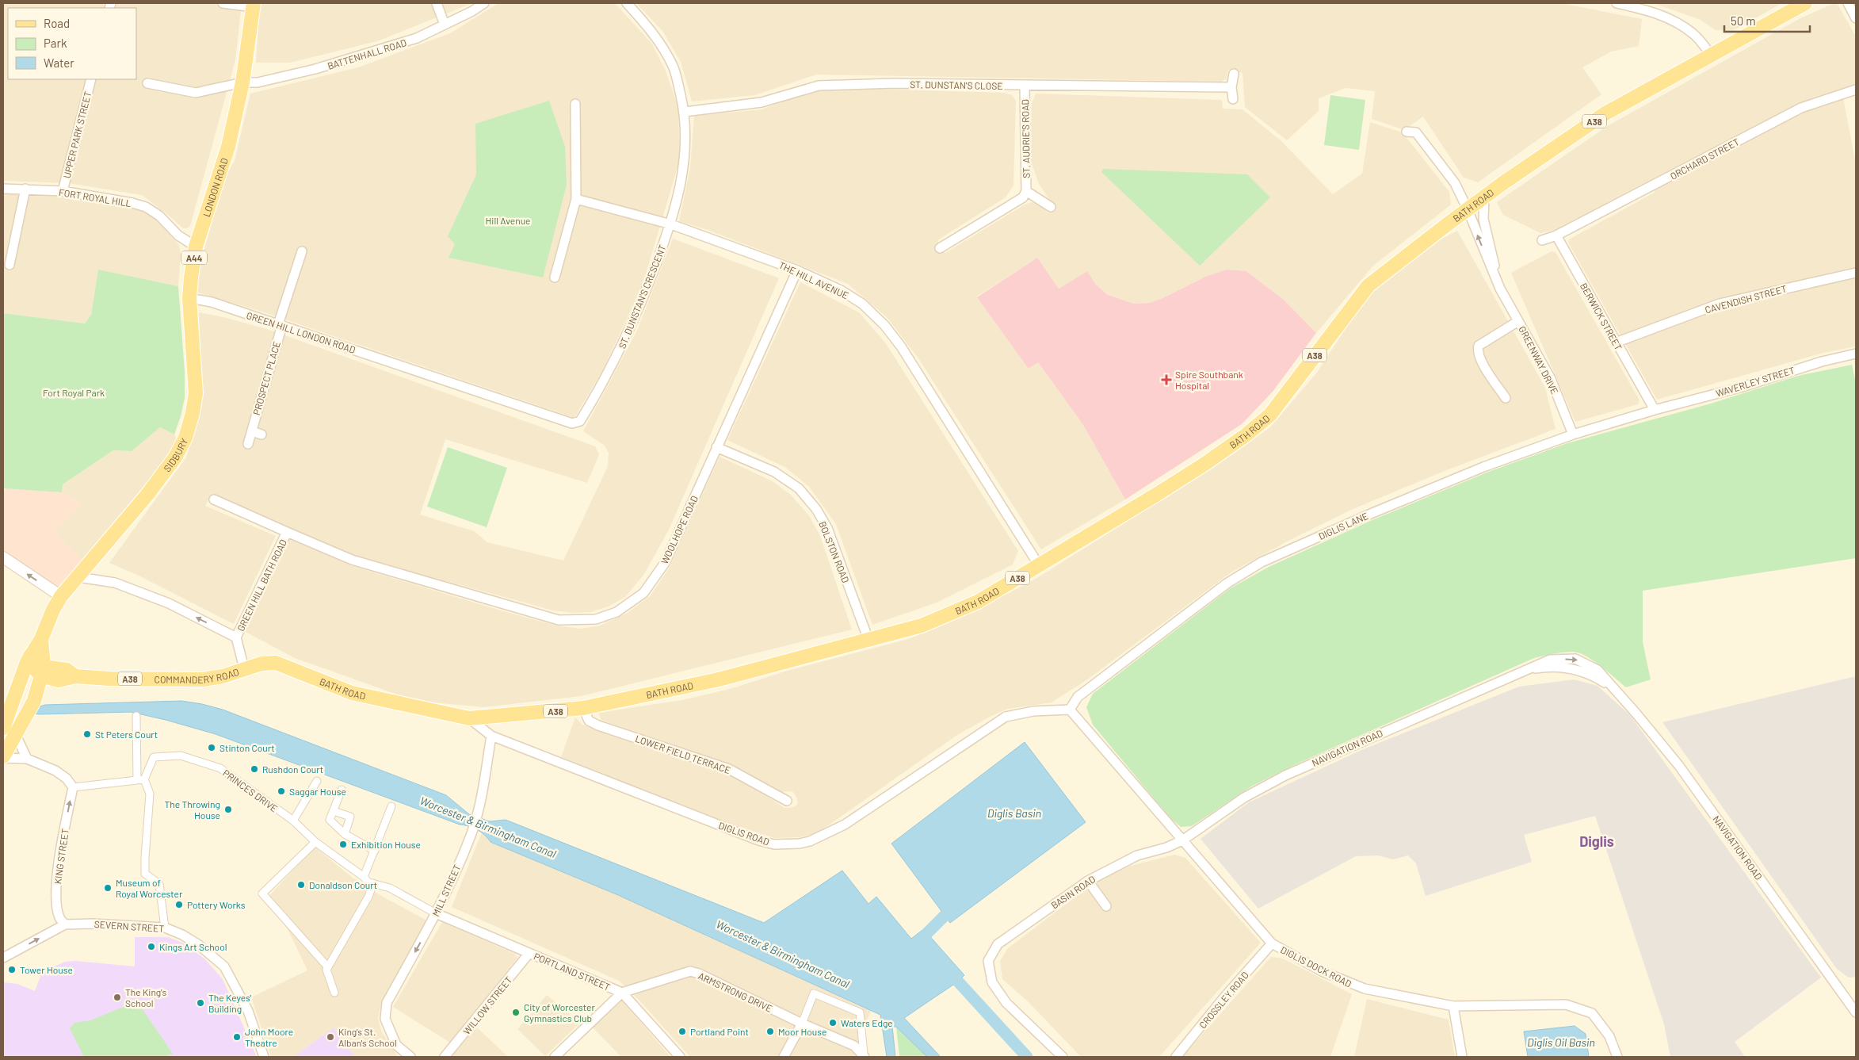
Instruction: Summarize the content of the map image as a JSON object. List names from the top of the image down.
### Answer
{
  "streets": {
    "main road": [
      "A38",
      "LONDON ROAD",
      "BATH ROAD",
      "A44",
      "SIDBURY",
      "COMMANDERY ROAD"
    ],
    "street": [
      "BATTENHALL ROAD",
      "ST. DUNSTAN'S CLOSE",
      "UPPER PARK STREET",
      "ST. AUDRIE'S ROAD",
      "ORCHARD STREET",
      "FORT ROYAL HILL",
      "THE HILL AVENUE",
      "ST. DUNSTAN'S CRESCENT",
      "CAVENDISH STREET",
      "BERWICK STREET",
      "GREEN HILL LONDON ROAD",
      "GREENWAY DRIVE",
      "PROSPECT PLACE",
      "WAVERLEY STREET",
      "DIGLIS LANE",
      "WOOLHOPE ROAD",
      "BOLSTON ROAD",
      "GREEN HILL BATH ROAD",
      "NAVIGATION ROAD",
      "LOWER FIELD TERRACE",
      "PRINCES DRIVE",
      "DIGLIS ROAD",
      "KING STREET",
      "MILL STREET",
      "BASIN ROAD",
      "SEVERN STREET",
      "DIGLIS DOCK ROAD",
      "PORTLAND STREET",
      "ARMSTRONG DRIVE",
      "CROSSLEY ROAD",
      "WILLOW STREET"
    ]
  },
  "crossings": [
    ["BATTENHALL ROAD", "LONDON ROAD"],
    ["ST. DUNSTAN'S CLOSE", "ST. AUDRIE'S ROAD"],
    ["ST. DUNSTAN'S CLOSE", "ST. DUNSTAN'S CRESCENT"],
    ["UPPER PARK STREET", "FORT ROYAL HILL"],
    ["ORCHARD STREET", "BERWICK STREET"],
    ["LONDON ROAD", "FORT ROYAL HILL"],
    ["LONDON ROAD", "GREEN HILL LONDON ROAD"],
    ["LONDON ROAD", "SIDBURY"],
    ["BATH ROAD", "THE HILL AVENUE"],
    ["BATH ROAD", "GREENWAY DRIVE"],
    ["BATH ROAD", "BOLSTON ROAD"],
    ["BATH ROAD", "COMMANDERY ROAD"],
    ["BATH ROAD", "LOWER FIELD TERRACE"],
    ["A44", "SIDBURY"],
    ["A44", "COMMANDERY ROAD"],
    ["THE HILL AVENUE", "ST. DUNSTAN'S CRESCENT"],
    ["THE HILL AVENUE", "WOOLHOPE ROAD"],
    ["ST. DUNSTAN'S CRESCENT", "GREEN HILL LONDON ROAD"],
    ["CAVENDISH STREET", "BERWICK STREET"],
    ["BERWICK STREET", "WAVERLEY STREET"],
    ["BERWICK STREET", "DIGLIS LANE"],
    ["GREEN HILL LONDON ROAD", "PROSPECT PLACE"],
    ["GREENWAY DRIVE", "DIGLIS LANE"],
    ["WAVERLEY STREET", "DIGLIS LANE"],
    ["DIGLIS LANE", "DIGLIS ROAD"],
    ["DIGLIS LANE", "DIGLIS DOCK ROAD"],
    ["WOOLHOPE ROAD", "BOLSTON ROAD"],
    ["WOOLHOPE ROAD", "GREEN HILL BATH ROAD"],
    ["NAVIGATION ROAD", "BASIN ROAD"],
    ["NAVIGATION ROAD", "DIGLIS DOCK ROAD"],
    ["PRINCES DRIVE", "MILL STREET"],
    ["PRINCES DRIVE", "PORTLAND STREET"],
    ["DIGLIS ROAD", "MILL STREET"],
    ["DIGLIS ROAD", "DIGLIS DOCK ROAD"],
    ["KING STREET", "SEVERN STREET"],
    ["MILL STREET", "PORTLAND STREET"],
    ["BASIN ROAD", "DIGLIS DOCK ROAD"],
    ["DIGLIS DOCK ROAD", "CROSSLEY ROAD"],
    ["PORTLAND STREET", "ARMSTRONG DRIVE"],
    ["PORTLAND STREET", "WILLOW STREET"]
  ],
  "one_way": ["KING STREET"],
  "districts": ["Diglis"],
  "water": ["Diglis Basin", "Worcester & Birmingham Canal", "Diglis Oil Basin"],
  "parks": ["Hill Avenue", "Fort Royal Park"],
  "places": {
    "health": ["Spire Southbank Hospital"],
    "other": [
      "St Peters Court",
      "Stinton Court",
      "Rushdon Court",
      "Saggar House",
      "The Throwing House",
      "Exhibition House",
      "Donaldson Court",
      "Museum of Royal Worcester",
      "Pottery Works",
      "Kings Art School",
      "Tower House",
      "The King's School",
      "The Keyes' Building",
      "City of Worcester Gymnastics Club",
      "Waters Edge",
      "Portland Point",
      "Moor House",
      "John Moore Theatre",
      "King's St. Alban's School"
    ]
  },
  "legend": ["Road", "Park", "Water"],
  "scale_bar": "50 m"
}
